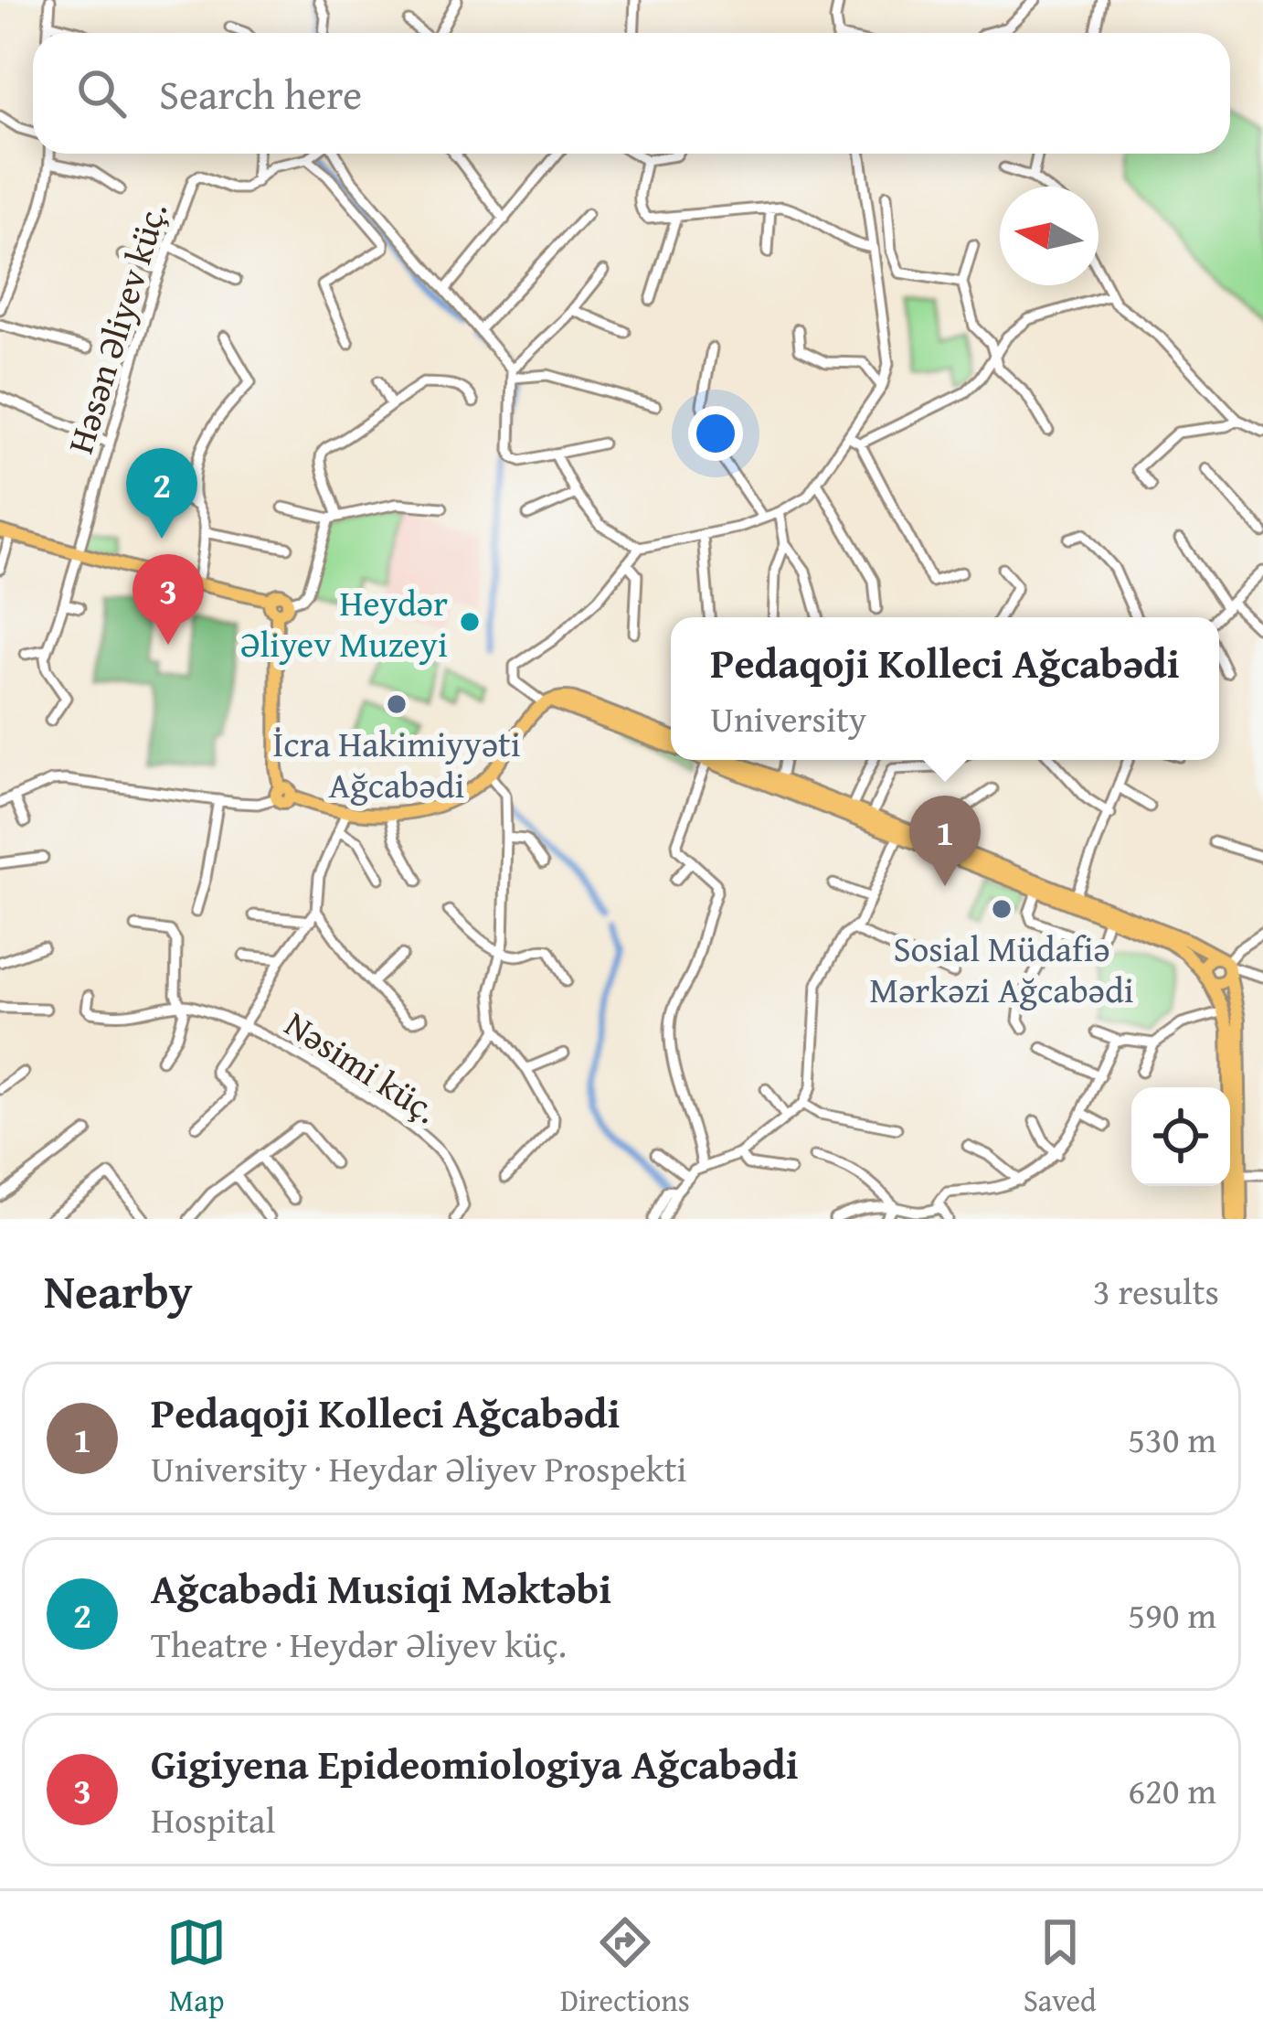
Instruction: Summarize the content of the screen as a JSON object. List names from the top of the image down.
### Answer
{
  "streets": {
    "street": ["Həsən Əliyev küç.", "Nəsimi küç."]
  },
  "places": ["Heydər Əliyev Muzeyi", "İcra Hakimiyyəti Ağcabədi", "Sosial Müdafiə Mərkəzi Ağcabədi"],
  "north": "left",
  "page": {
    "search": "Search here",
    "pins": ["2", "3", "1"],
    "popup": ["Pedaqoji Kolleci Ağcabədi", "University"],
    "heading": ["Nearby", "3 results"],
    "list": [
      {
        "mark": "1",
        "name": "Pedaqoji Kolleci Ağcabədi",
        "note": "University · Heydar Əliyev Prospekti",
        "value": "530 m"
      },
      {
        "mark": "2",
        "name": "Ağcabədi Musiqi Məktəbi",
        "note": "Theatre · Heydər Əliyev küç.",
        "value": "590 m"
      },
      {
        "mark": "3",
        "name": "Gigiyena Epideomiologiya Ağcabədi",
        "note": "Hospital",
        "value": "620 m"
      }
    ],
    "nav": ["Map", "Directions", "Saved"]
  }
}
